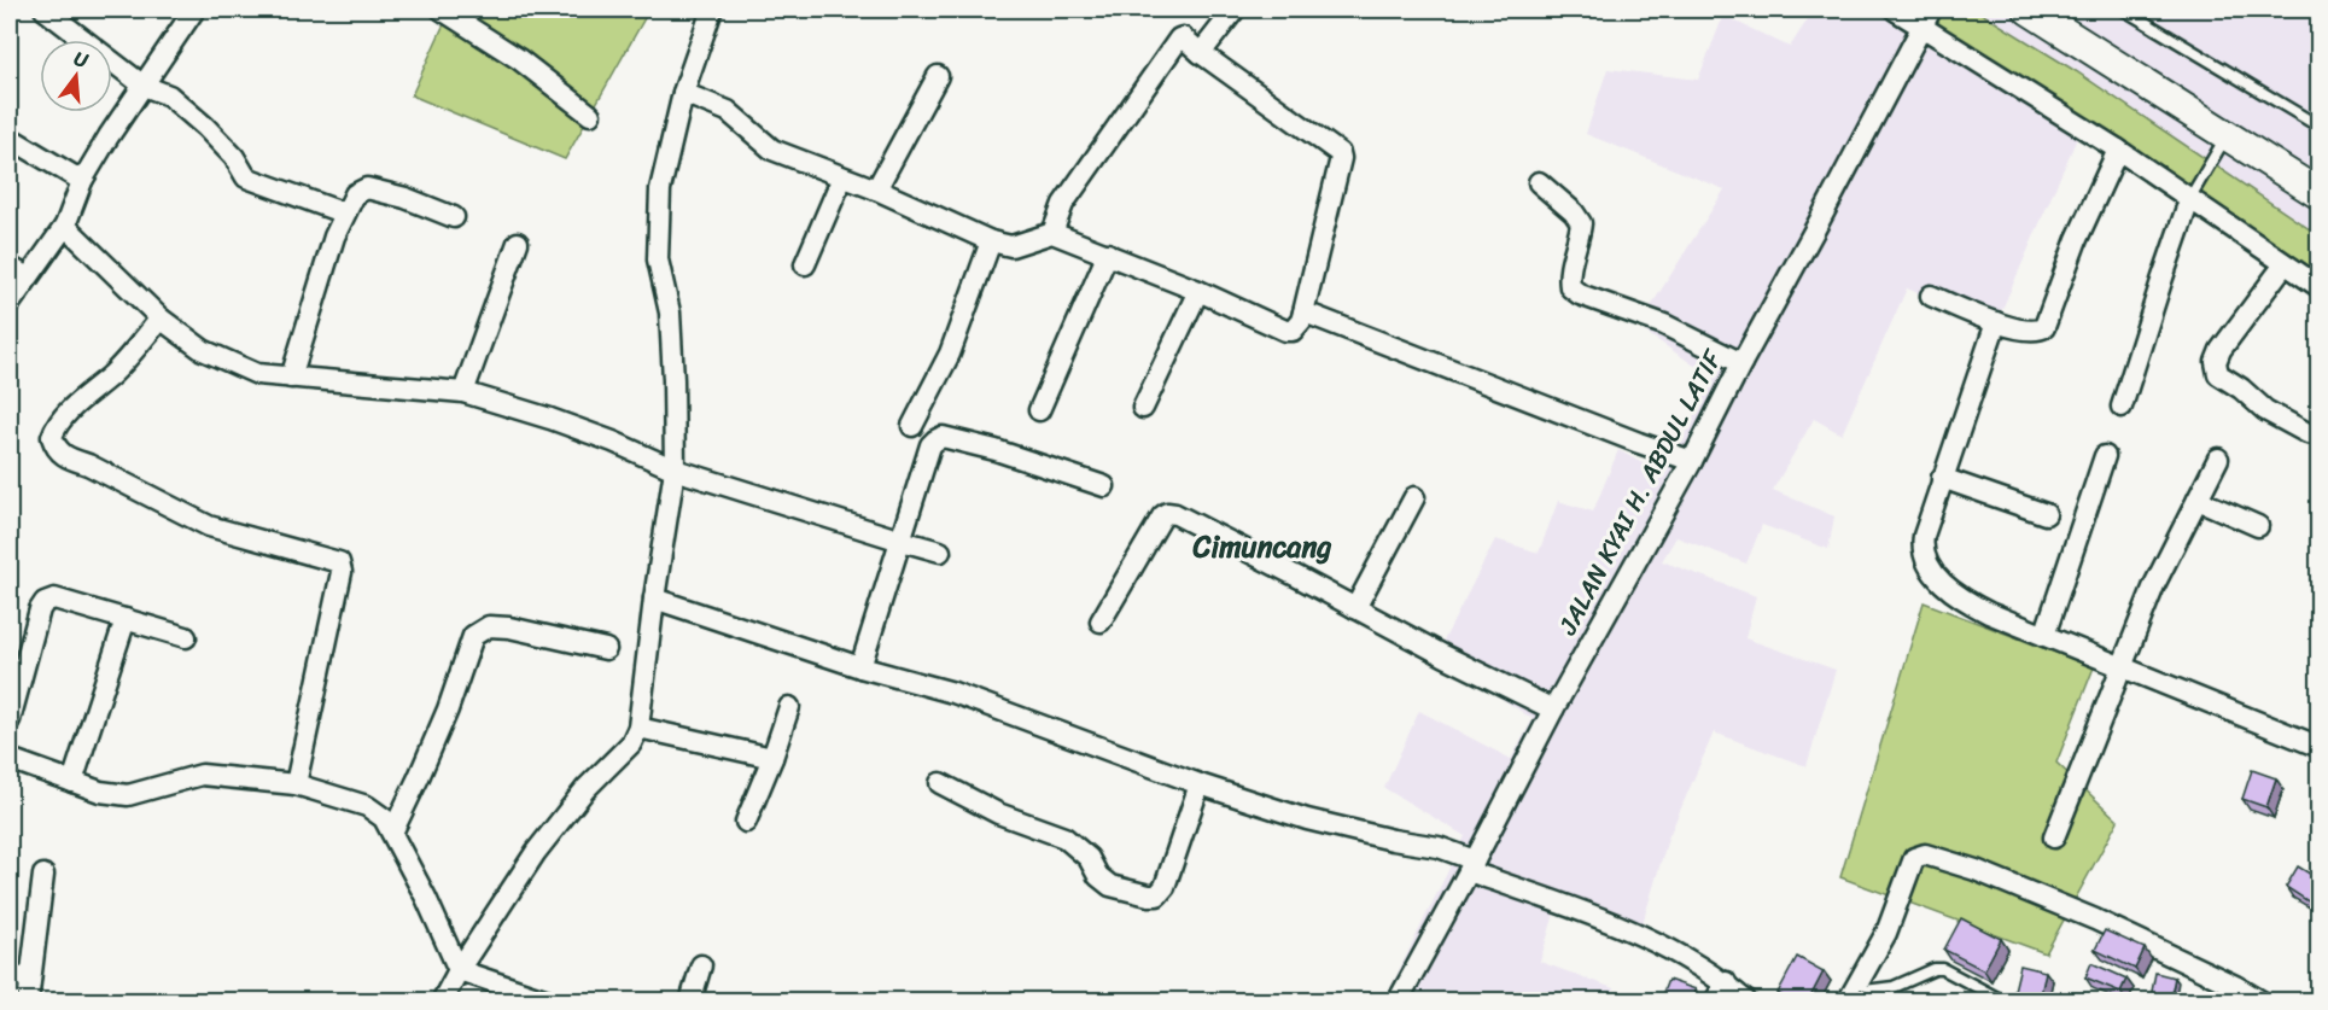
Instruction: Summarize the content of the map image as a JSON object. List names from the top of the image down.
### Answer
{
  "streets": {
    "street": ["JALAN KYAI H. ABDUL LATIF"]
  },
  "districts": ["Cimuncang"],
  "north": "top"
}
